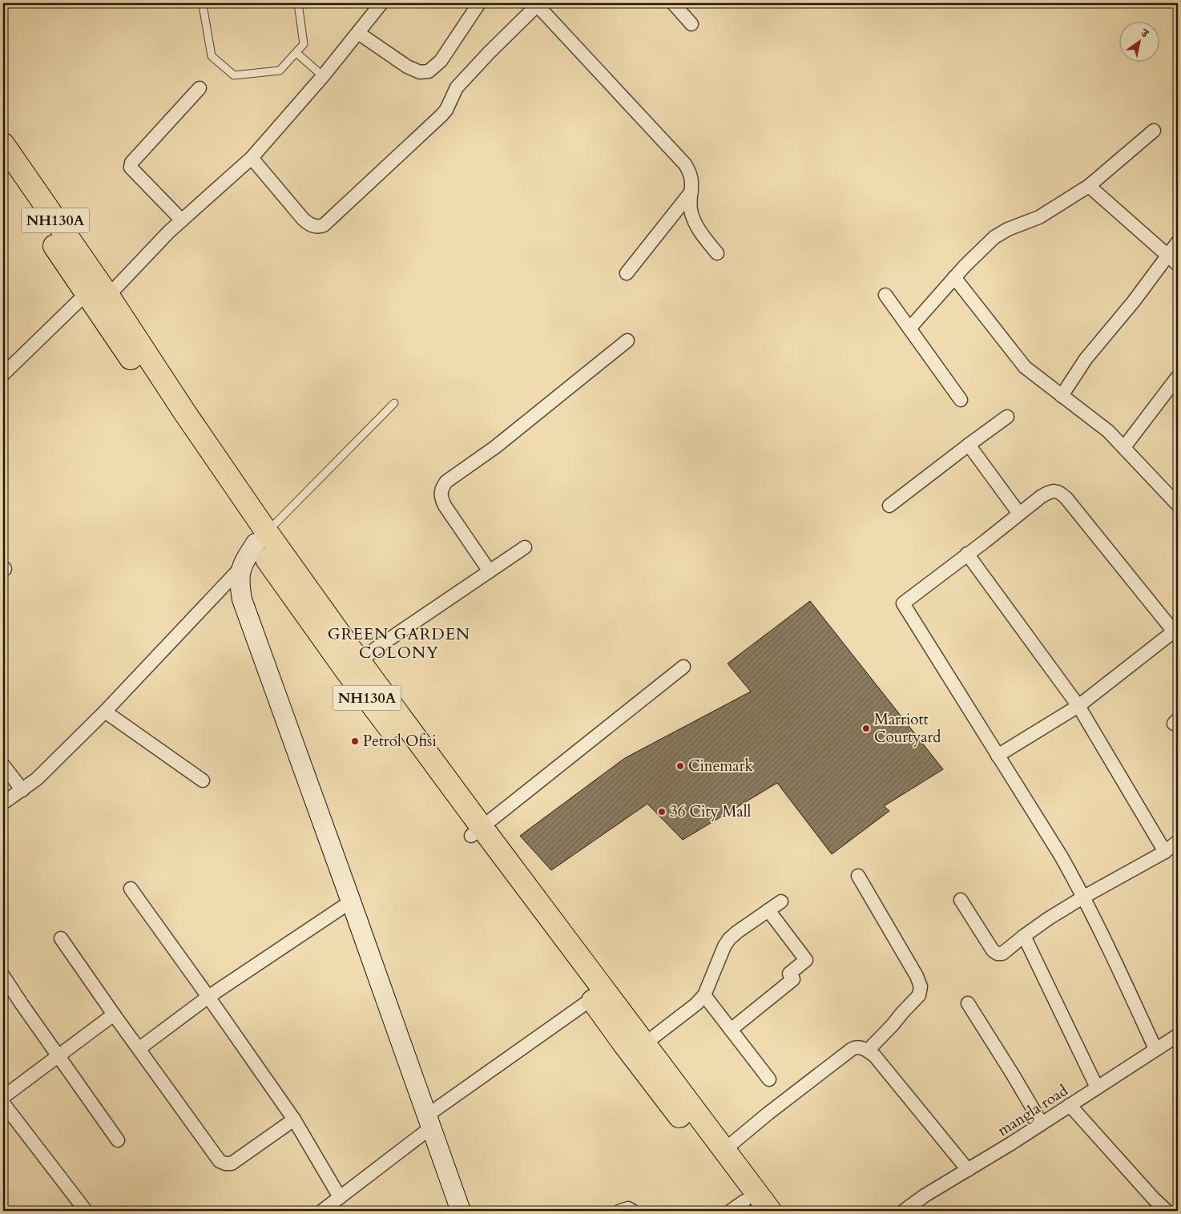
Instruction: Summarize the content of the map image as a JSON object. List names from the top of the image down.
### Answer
{
  "streets": {
    "highway": ["NH130A"],
    "street": ["mangla road"]
  },
  "districts": ["GREEN GARDEN COLONY"],
  "places": [
    "Marriott Courtyard",
    "Petrol Ofisi",
    "Cinemark",
    "36 City Mall"
  ],
  "north": "top right"
}
